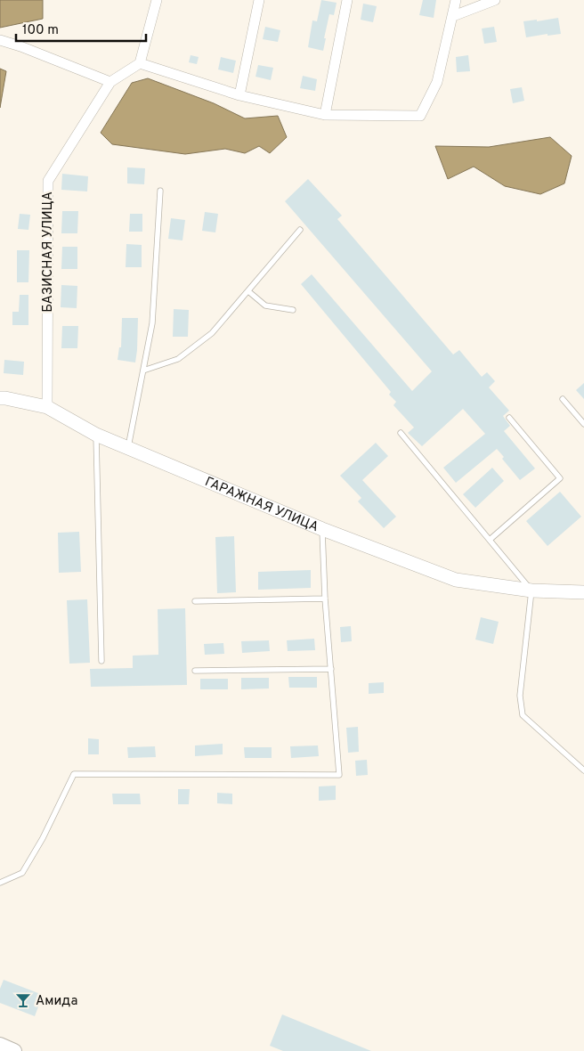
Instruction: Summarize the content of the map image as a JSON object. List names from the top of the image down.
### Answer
{
  "streets": {
    "street": ["БАЗИСНАЯ УЛИЦА", "ГАРАЖНАЯ УЛИЦА"]
  },
  "crossings": [
    ["БАЗИСНАЯ УЛИЦА", "ГАРАЖНАЯ УЛИЦА"]
  ],
  "places": {
    "bar": ["Амида"]
  },
  "scale_bar": "100 m"
}
